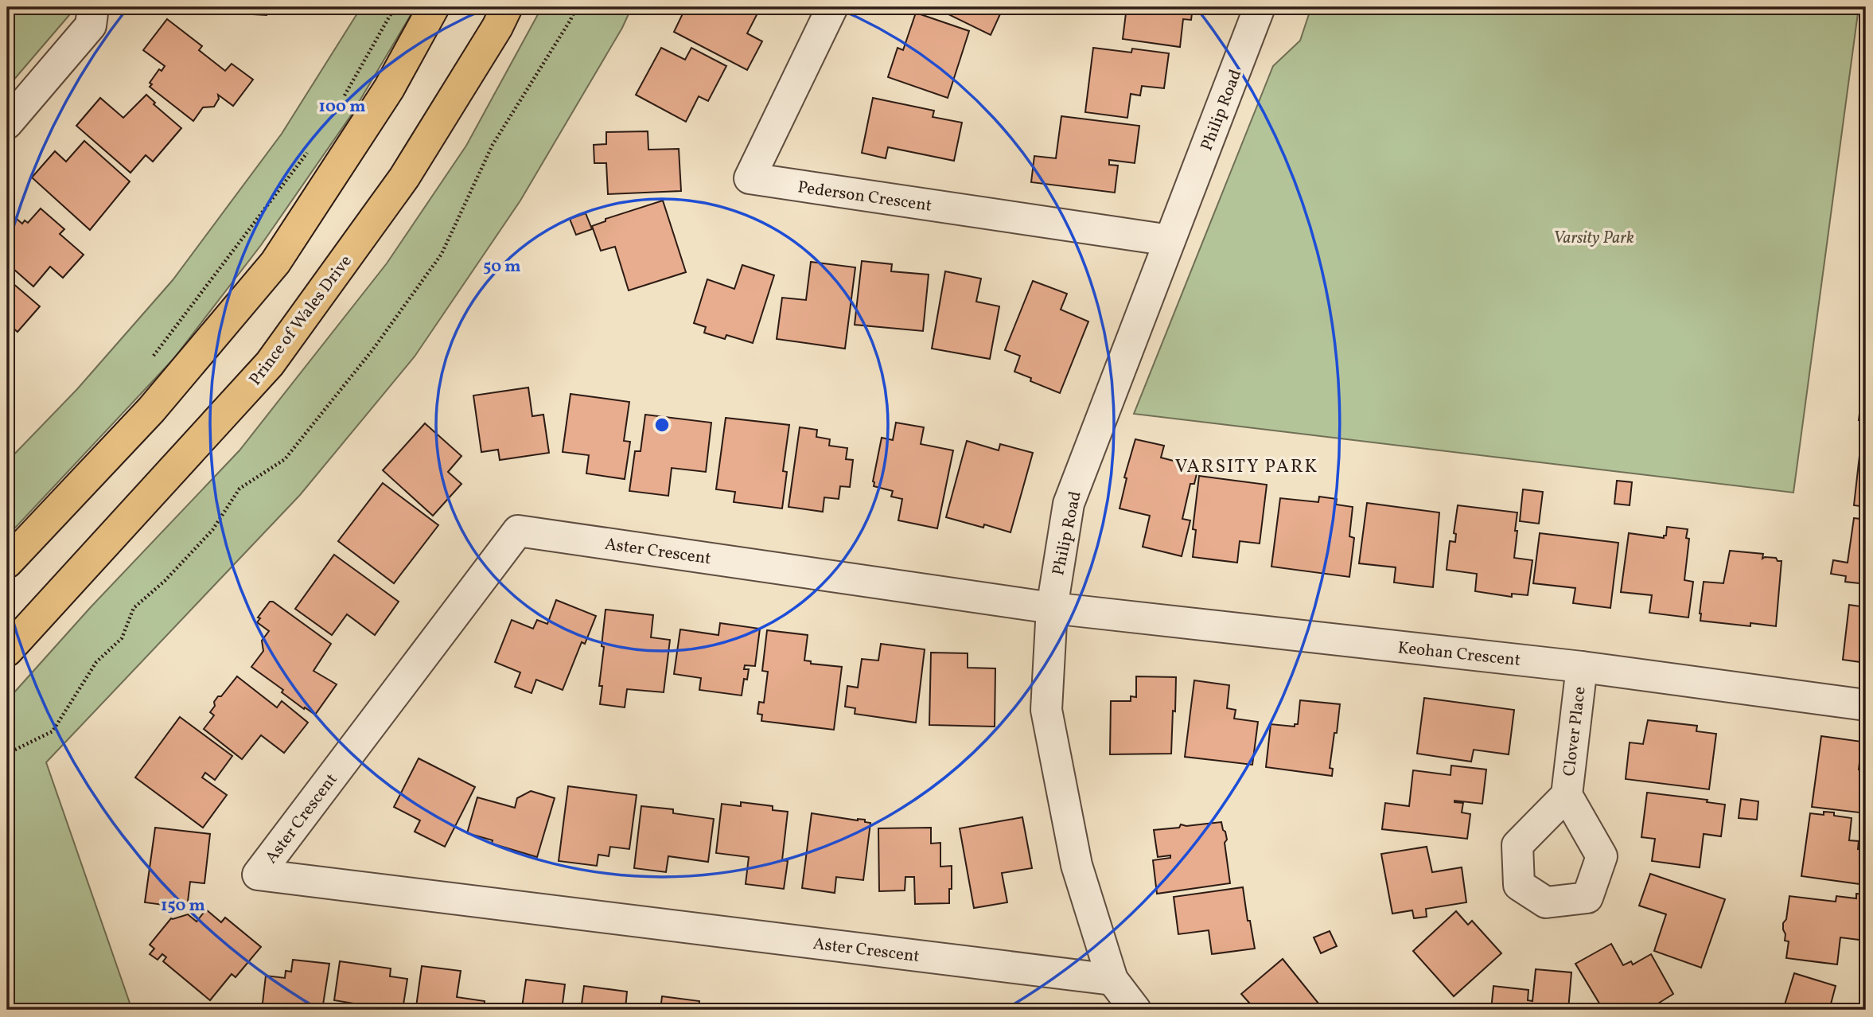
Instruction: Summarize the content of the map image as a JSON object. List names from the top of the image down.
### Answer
{
  "streets": {
    "main road": ["Prince of Wales Drive"],
    "street": [
      "Philip Road",
      "Pederson Crescent",
      "Aster Crescent",
      "Keohan Crescent",
      "Clover Place"
    ]
  },
  "crossings": [
    ["Philip Road", "Pederson Crescent"],
    ["Philip Road", "Aster Crescent"],
    ["Philip Road", "Keohan Crescent"],
    ["Aster Crescent", "Keohan Crescent"],
    ["Keohan Crescent", "Clover Place"]
  ],
  "districts": ["VARSITY PARK"],
  "parks": ["Varsity Park"],
  "rings": ["100 m", "50 m", "150 m"]
}
